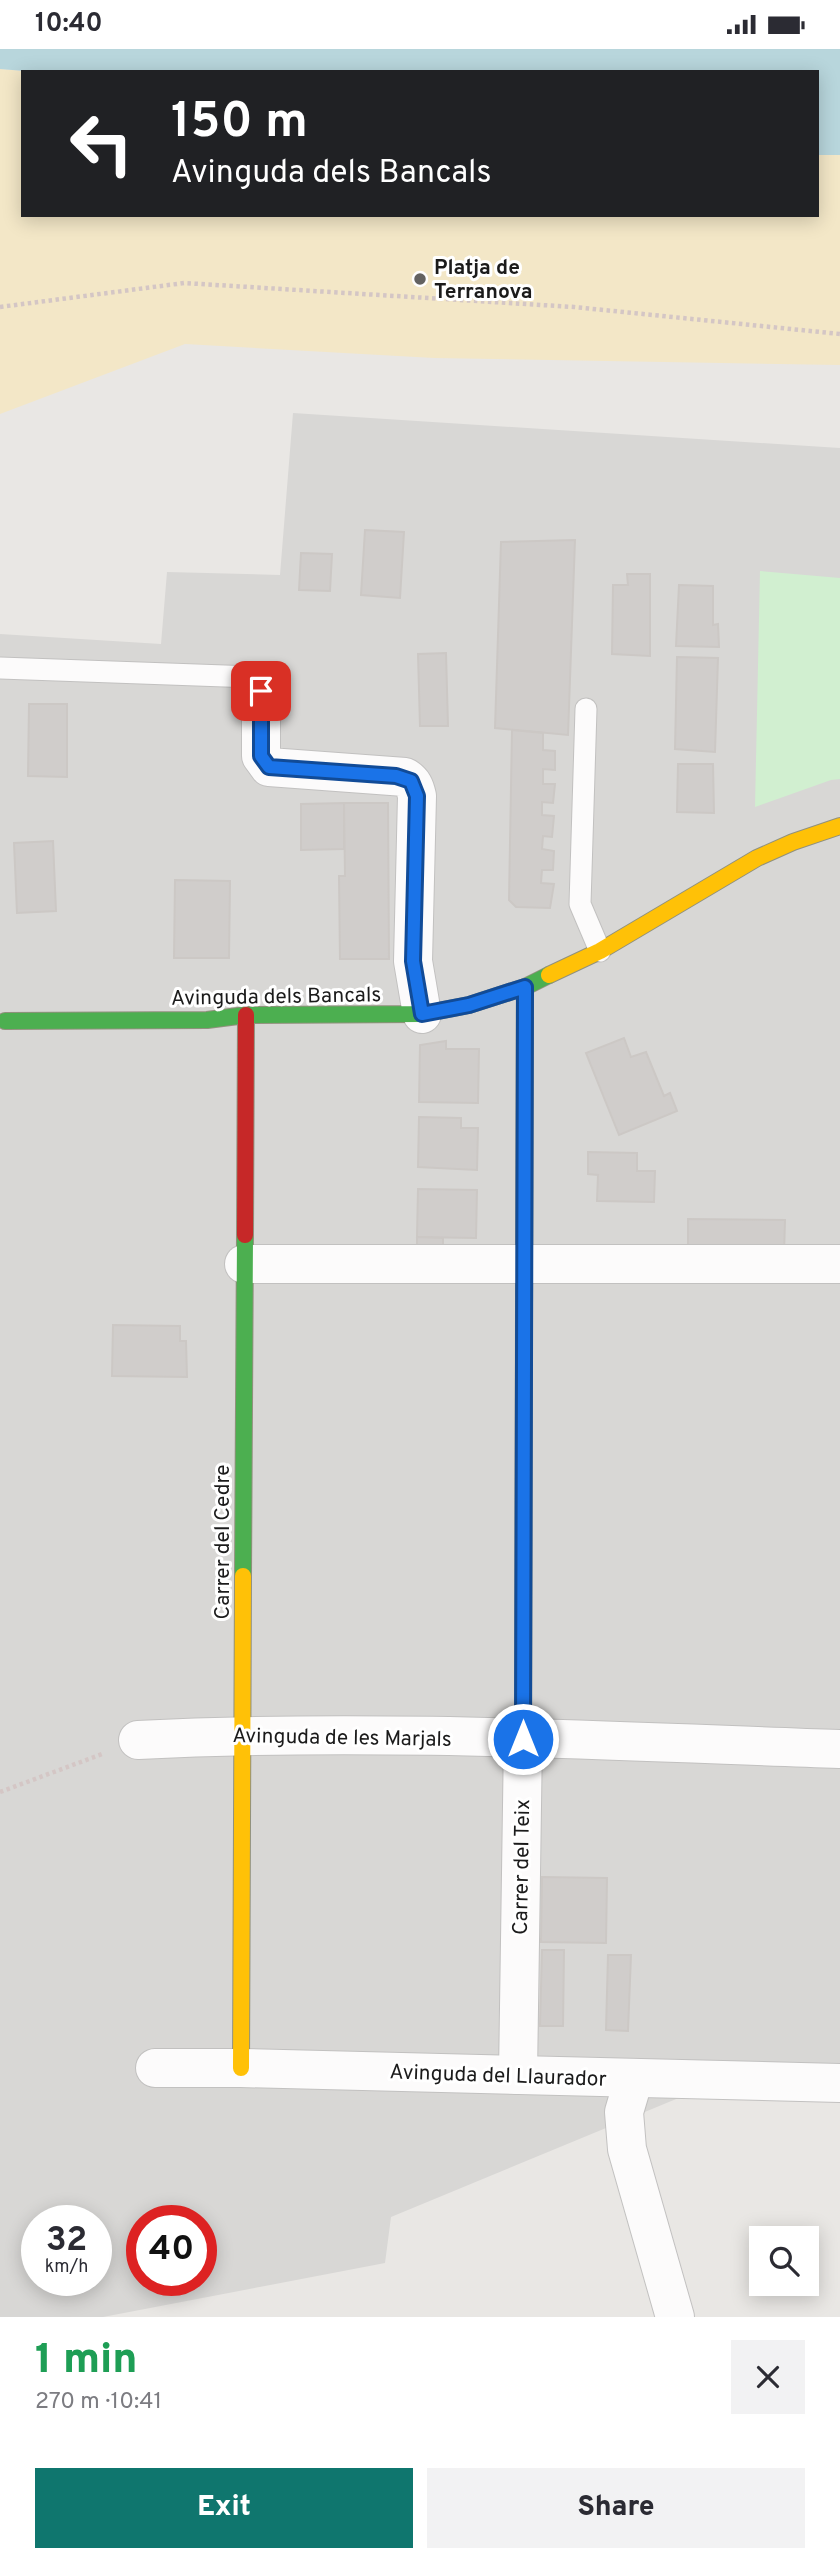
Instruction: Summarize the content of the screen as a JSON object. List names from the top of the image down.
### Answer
{
  "streets": {
    "street": [
      "Avinguda dels Bancals",
      "Carrer del Cedre",
      "Avinguda de les Marjals",
      "Carrer del Teix",
      "Avinguda del Llaurador"
    ]
  },
  "crossings": [
    ["Avinguda dels Bancals", "Carrer del Cedre"],
    ["Avinguda dels Bancals", "Carrer del Teix"],
    ["Carrer del Cedre", "Avinguda de les Marjals"],
    ["Carrer del Cedre", "Avinguda del Llaurador"],
    ["Avinguda de les Marjals", "Carrer del Teix"],
    ["Carrer del Teix", "Avinguda del Llaurador"]
  ],
  "places": ["Platja de Terranova"],
  "page": {
    "status": "10:40",
    "turn": ["150 m", "Avinguda dels Bancals"],
    "speed": "32 km/h",
    "limit": "40",
    "heading": ["1 min", "270 m · 10:41"],
    "buttons": ["Exit", "Share"]
  }
}
